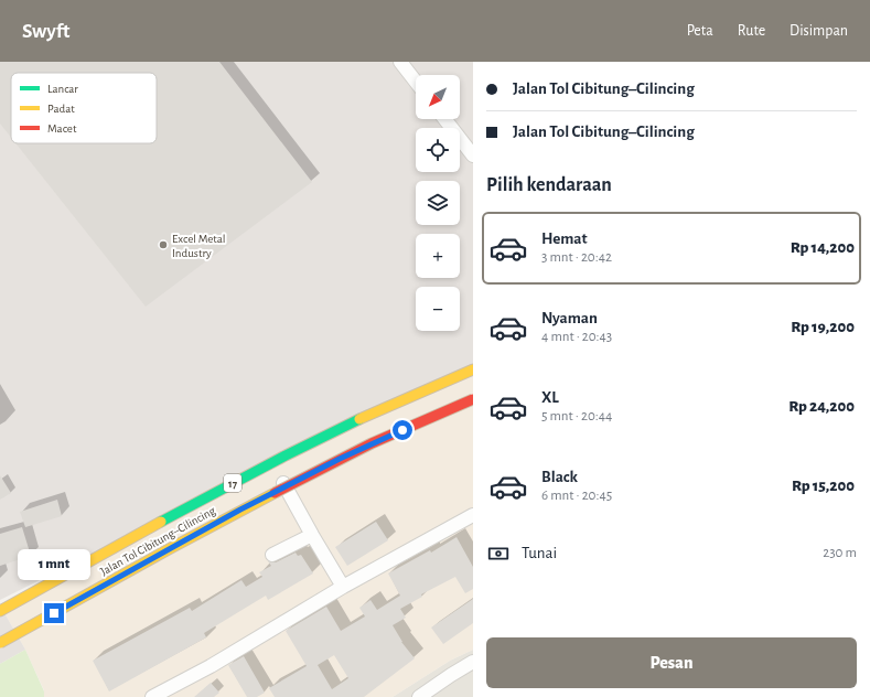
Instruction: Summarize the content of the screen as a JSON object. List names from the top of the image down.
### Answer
{
  "streets": {
    "highway": ["17", "Jalan Tol Cibitung–Cilincing"]
  },
  "places": ["Excel Metal Industry"],
  "legend": ["Lancar", "Padat", "Macet"],
  "north": "bottom left",
  "page": {
    "header": "Swyft",
    "nav": ["Peta", "Rute", "Disimpan"],
    "banner": ["Jalan Tol Cibitung–Cilincing", "Jalan Tol Cibitung–Cilincing"],
    "map_buttons": ["+", "−"],
    "heading": "Pilih kendaraan",
    "list": [
      {
        "name": "Hemat",
        "note": "3 mnt · 20:42",
        "value": "Rp 14,200"
      },
      {
        "name": "Nyaman",
        "note": "4 mnt · 20:43",
        "value": "Rp 19,200"
      },
      {
        "name": "XL",
        "note": "5 mnt · 20:44",
        "value": "Rp 24,200"
      },
      {
        "name": "Black",
        "note": "6 mnt · 20:45",
        "value": "Rp 15,200"
      }
    ],
    "pay": ["Tunai", "230 m"],
    "bubble": "1 mnt",
    "buttons": "Pesan"
  }
}
